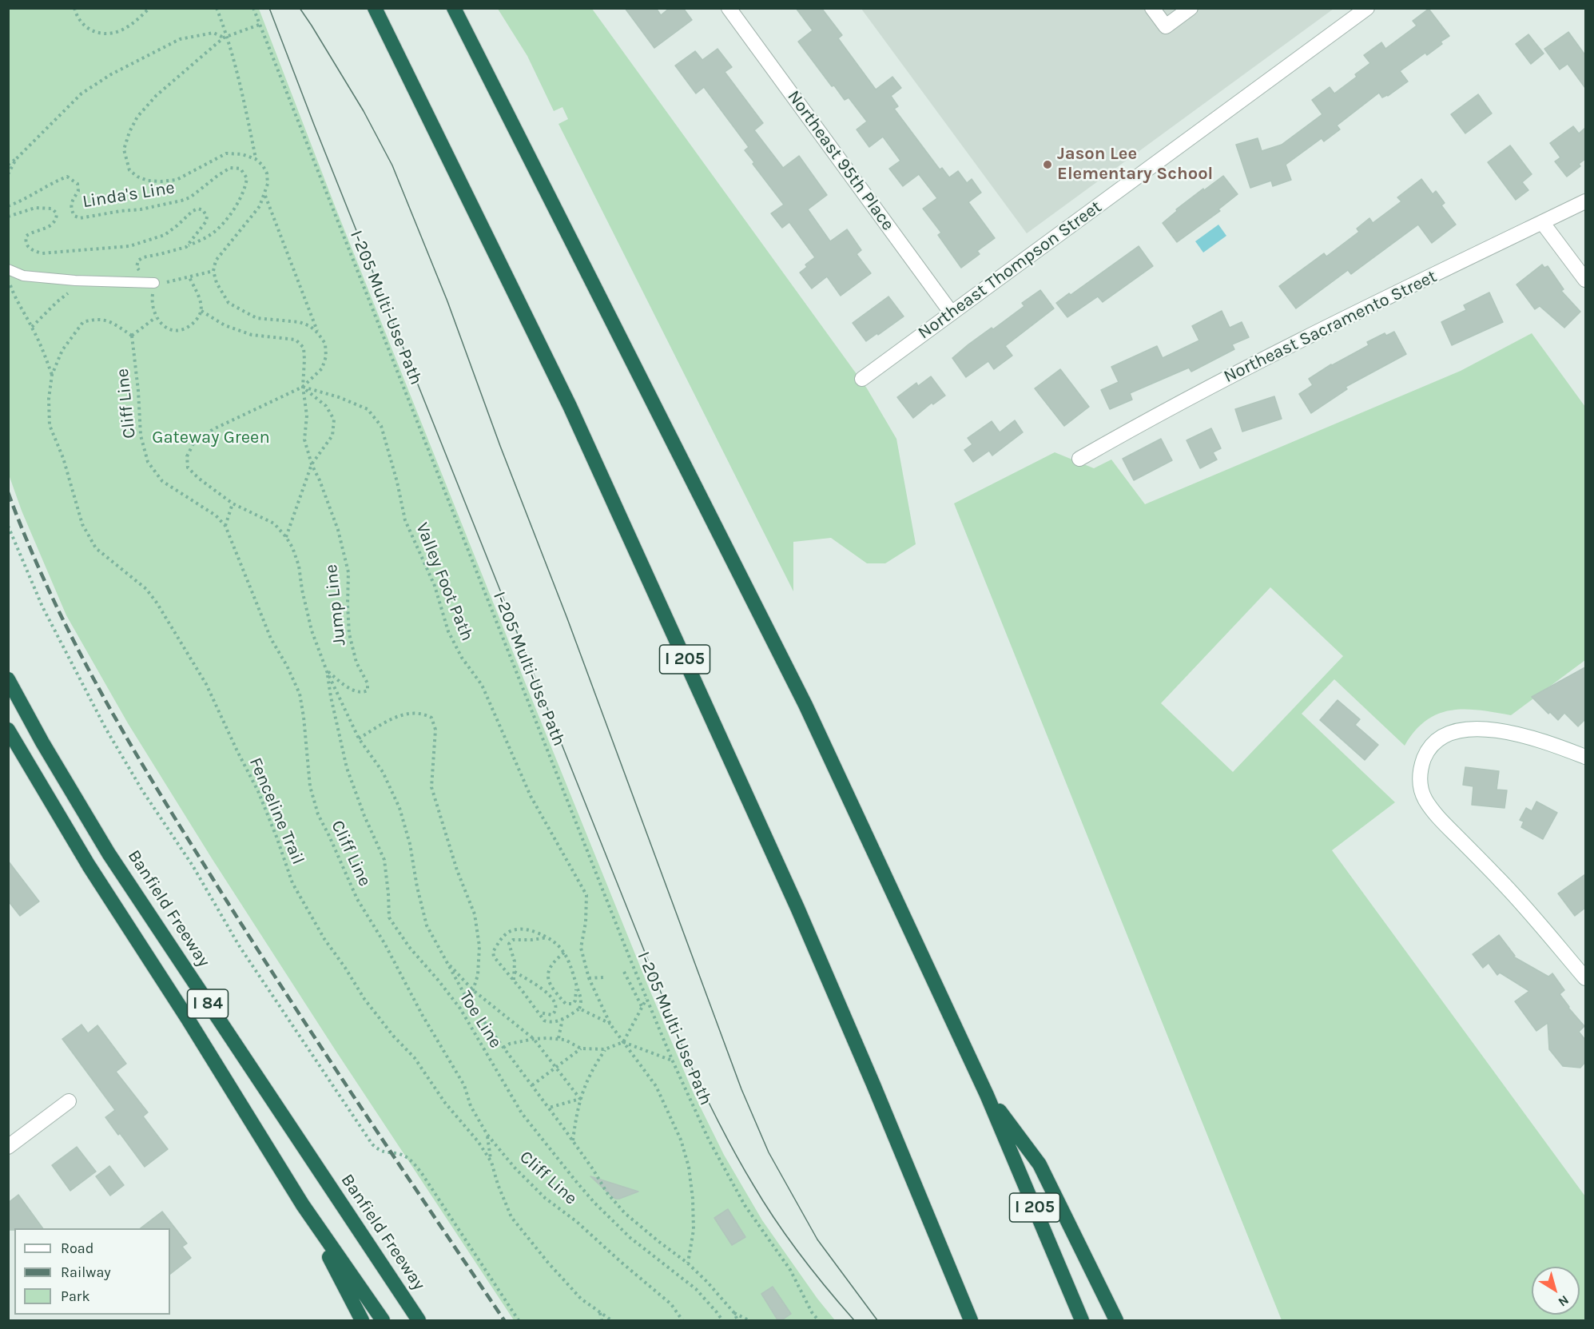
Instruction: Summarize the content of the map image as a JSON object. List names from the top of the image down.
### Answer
{
  "streets": {
    "highway": ["I 205", "Banfield Freeway", "I 84"],
    "street": ["Northeast 95th Place", "Northeast Thompson Street", "Northeast Sacramento Street"],
    "path": [
      "Linda's Line",
      "I-205 Multi-Use Path",
      "Cliff Line",
      "Valley Foot Path",
      "Jump Line",
      "Fenceline Trail",
      "Toe Line"
    ]
  },
  "crossings": [
    ["Northeast 95th Place", "Northeast Thompson Street"],
    ["Cliff Line", "Fenceline Trail"],
    ["Valley Foot Path", "Jump Line"],
    ["Jump Line", "Toe Line"]
  ],
  "parks": ["Gateway Green"],
  "places": ["Jason Lee Elementary School"],
  "legend": ["Road", "Railway", "Park"],
  "north": "bottom right"
}
